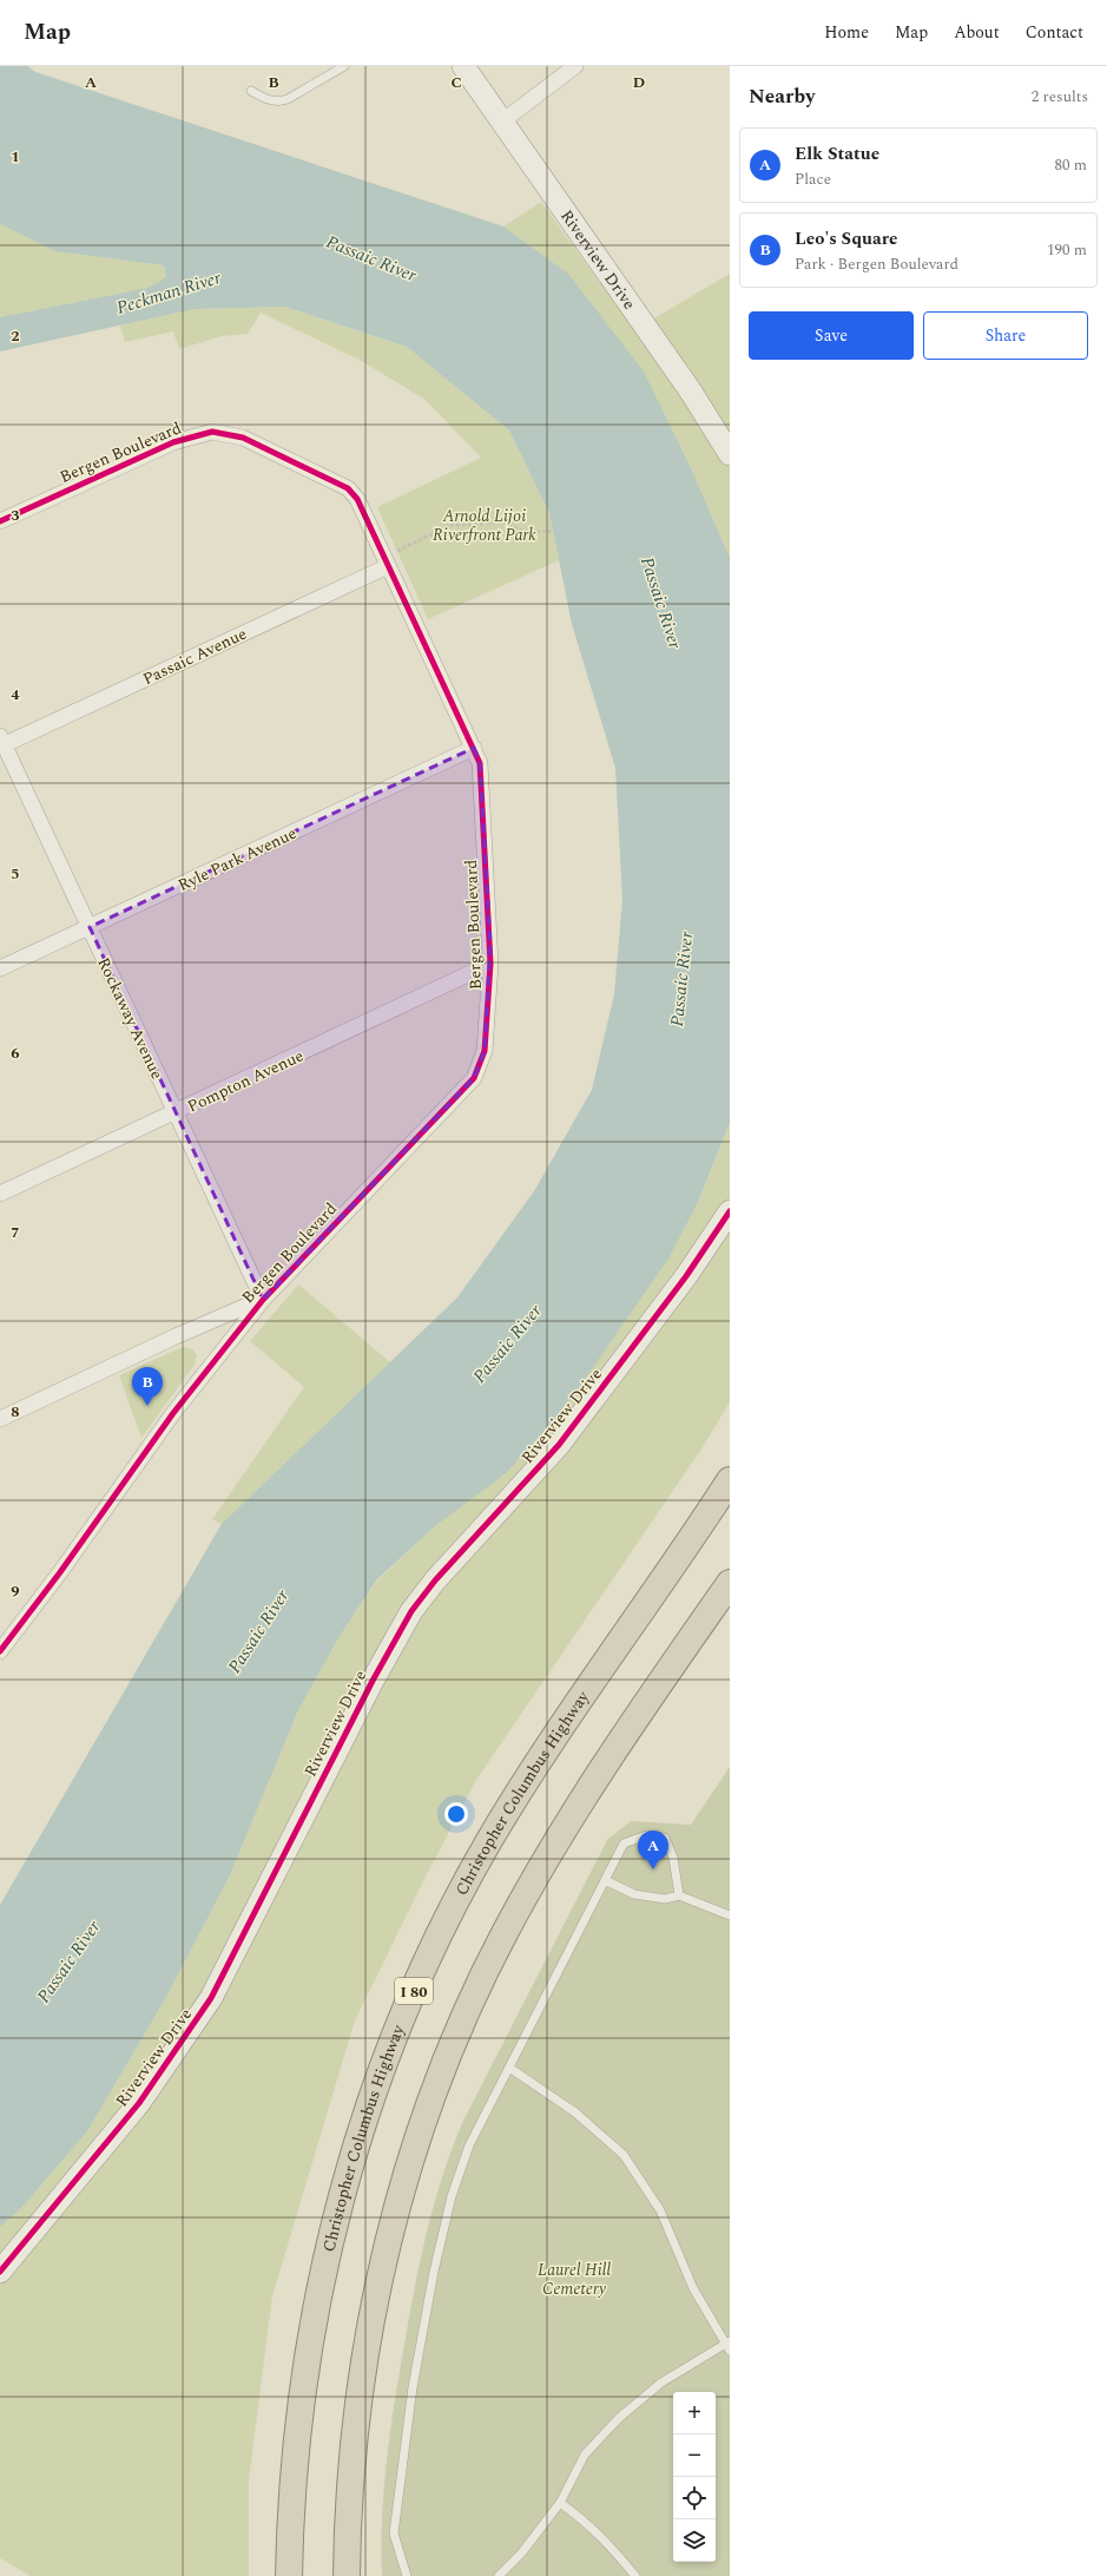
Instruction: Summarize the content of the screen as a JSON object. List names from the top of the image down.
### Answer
{
  "streets": {
    "highway": ["Christopher Columbus Highway", "I 80"],
    "street": [
      "Riverview Drive",
      "Bergen Boulevard",
      "Passaic Avenue",
      "Ryle Park Avenue",
      "Rockaway Avenue",
      "Pompton Avenue"
    ]
  },
  "crossings": [
    ["Bergen Boulevard", "Passaic Avenue"],
    ["Bergen Boulevard", "Ryle Park Avenue"],
    ["Bergen Boulevard", "Rockaway Avenue"],
    ["Bergen Boulevard", "Pompton Avenue"],
    ["Passaic Avenue", "Rockaway Avenue"],
    ["Ryle Park Avenue", "Rockaway Avenue"],
    ["Rockaway Avenue", "Pompton Avenue"]
  ],
  "water": ["Passaic River", "Peckman River"],
  "parks": ["Arnold Lijoi Riverfront Park", "Laurel Hill Cemetery"],
  "page": {
    "header": "Map",
    "nav": [
      "Home",
      "Map",
      "About",
      "Contact"
    ],
    "heading": ["Nearby", "2 results"],
    "list": [
      {
        "mark": "A",
        "name": "Elk Statue",
        "note": "Place",
        "value": "80 m"
      },
      {
        "mark": "B",
        "name": "Leo's Square",
        "note": "Park · Bergen Boulevard",
        "value": "190 m"
      }
    ],
    "buttons": ["Save", "Share"],
    "pins": ["B", "A"],
    "map_buttons": ["+", "−"]
  },
  "grid": {
    "columns": [
      "A",
      "B",
      "C",
      "D"
    ],
    "rows": [
      "1",
      "2",
      "3",
      "4",
      "5",
      "6",
      "7",
      "8",
      "9"
    ]
  }
}
